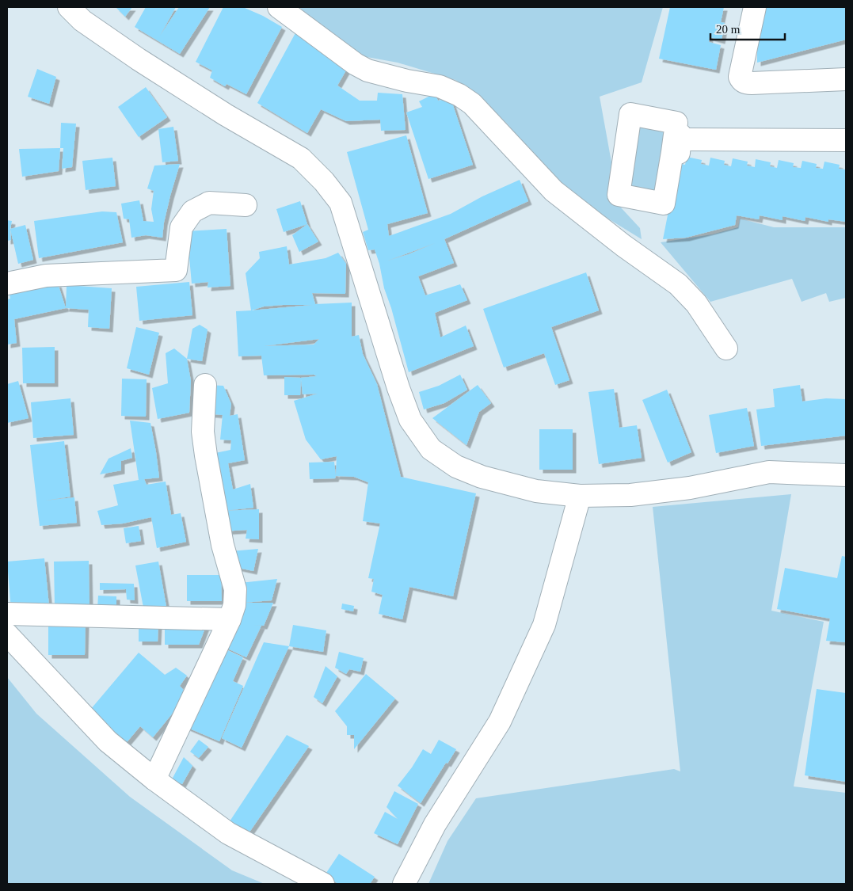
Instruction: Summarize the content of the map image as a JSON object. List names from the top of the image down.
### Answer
{
  "scale_bar": "20 m"
}
